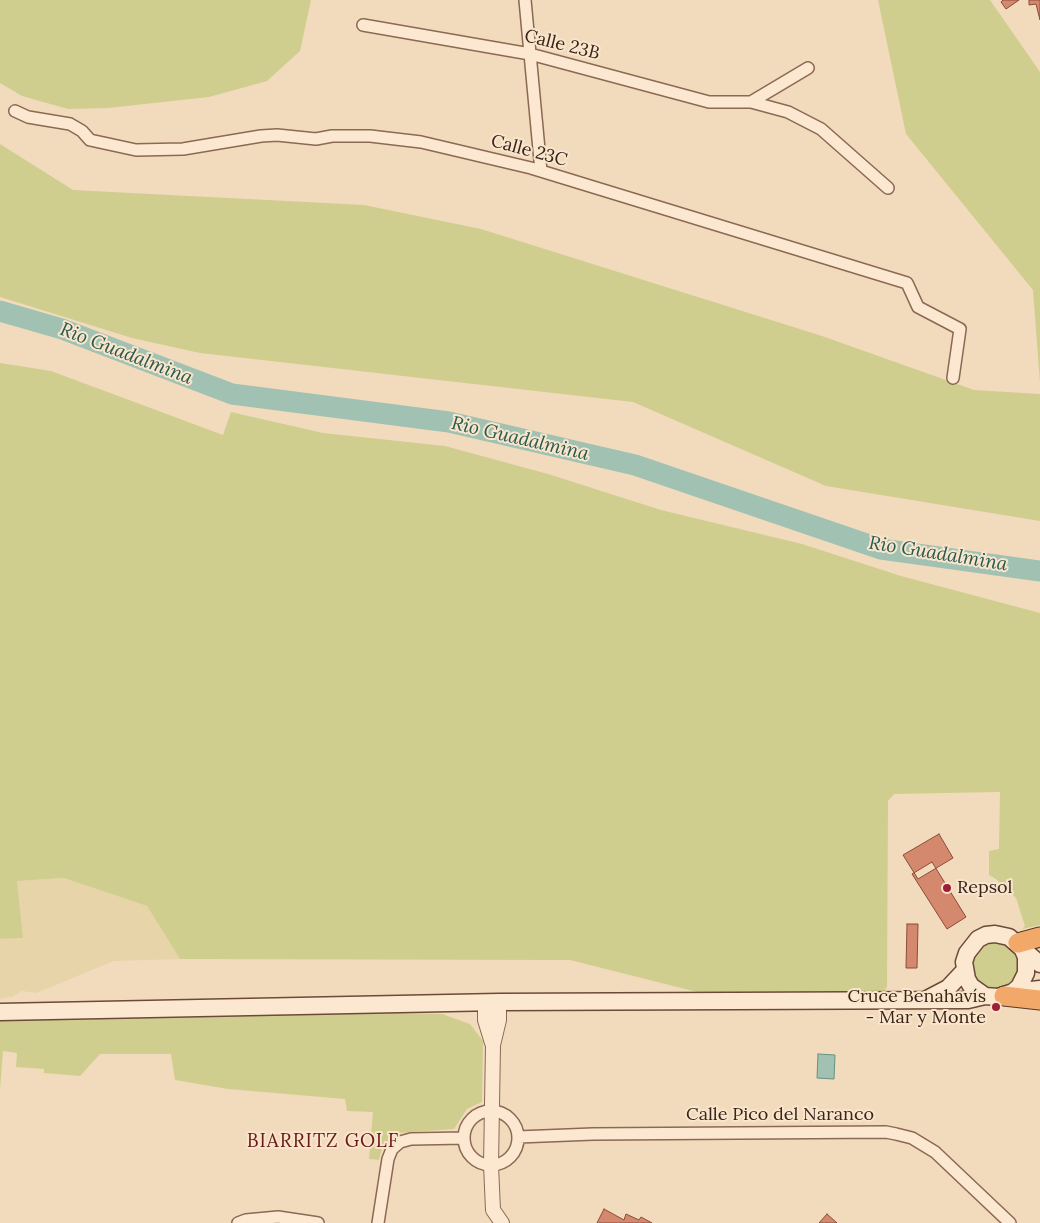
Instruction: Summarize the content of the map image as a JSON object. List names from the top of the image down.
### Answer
{
  "streets": {
    "street": ["Calle 23B", "Calle 23C", "Calle Pico del Naranco"]
  },
  "districts": ["BIARRITZ GOLF"],
  "water": ["Rio Guadalmina"],
  "places": ["Repsol", "Cruce Benahavís - Mar y Monte"]
}
